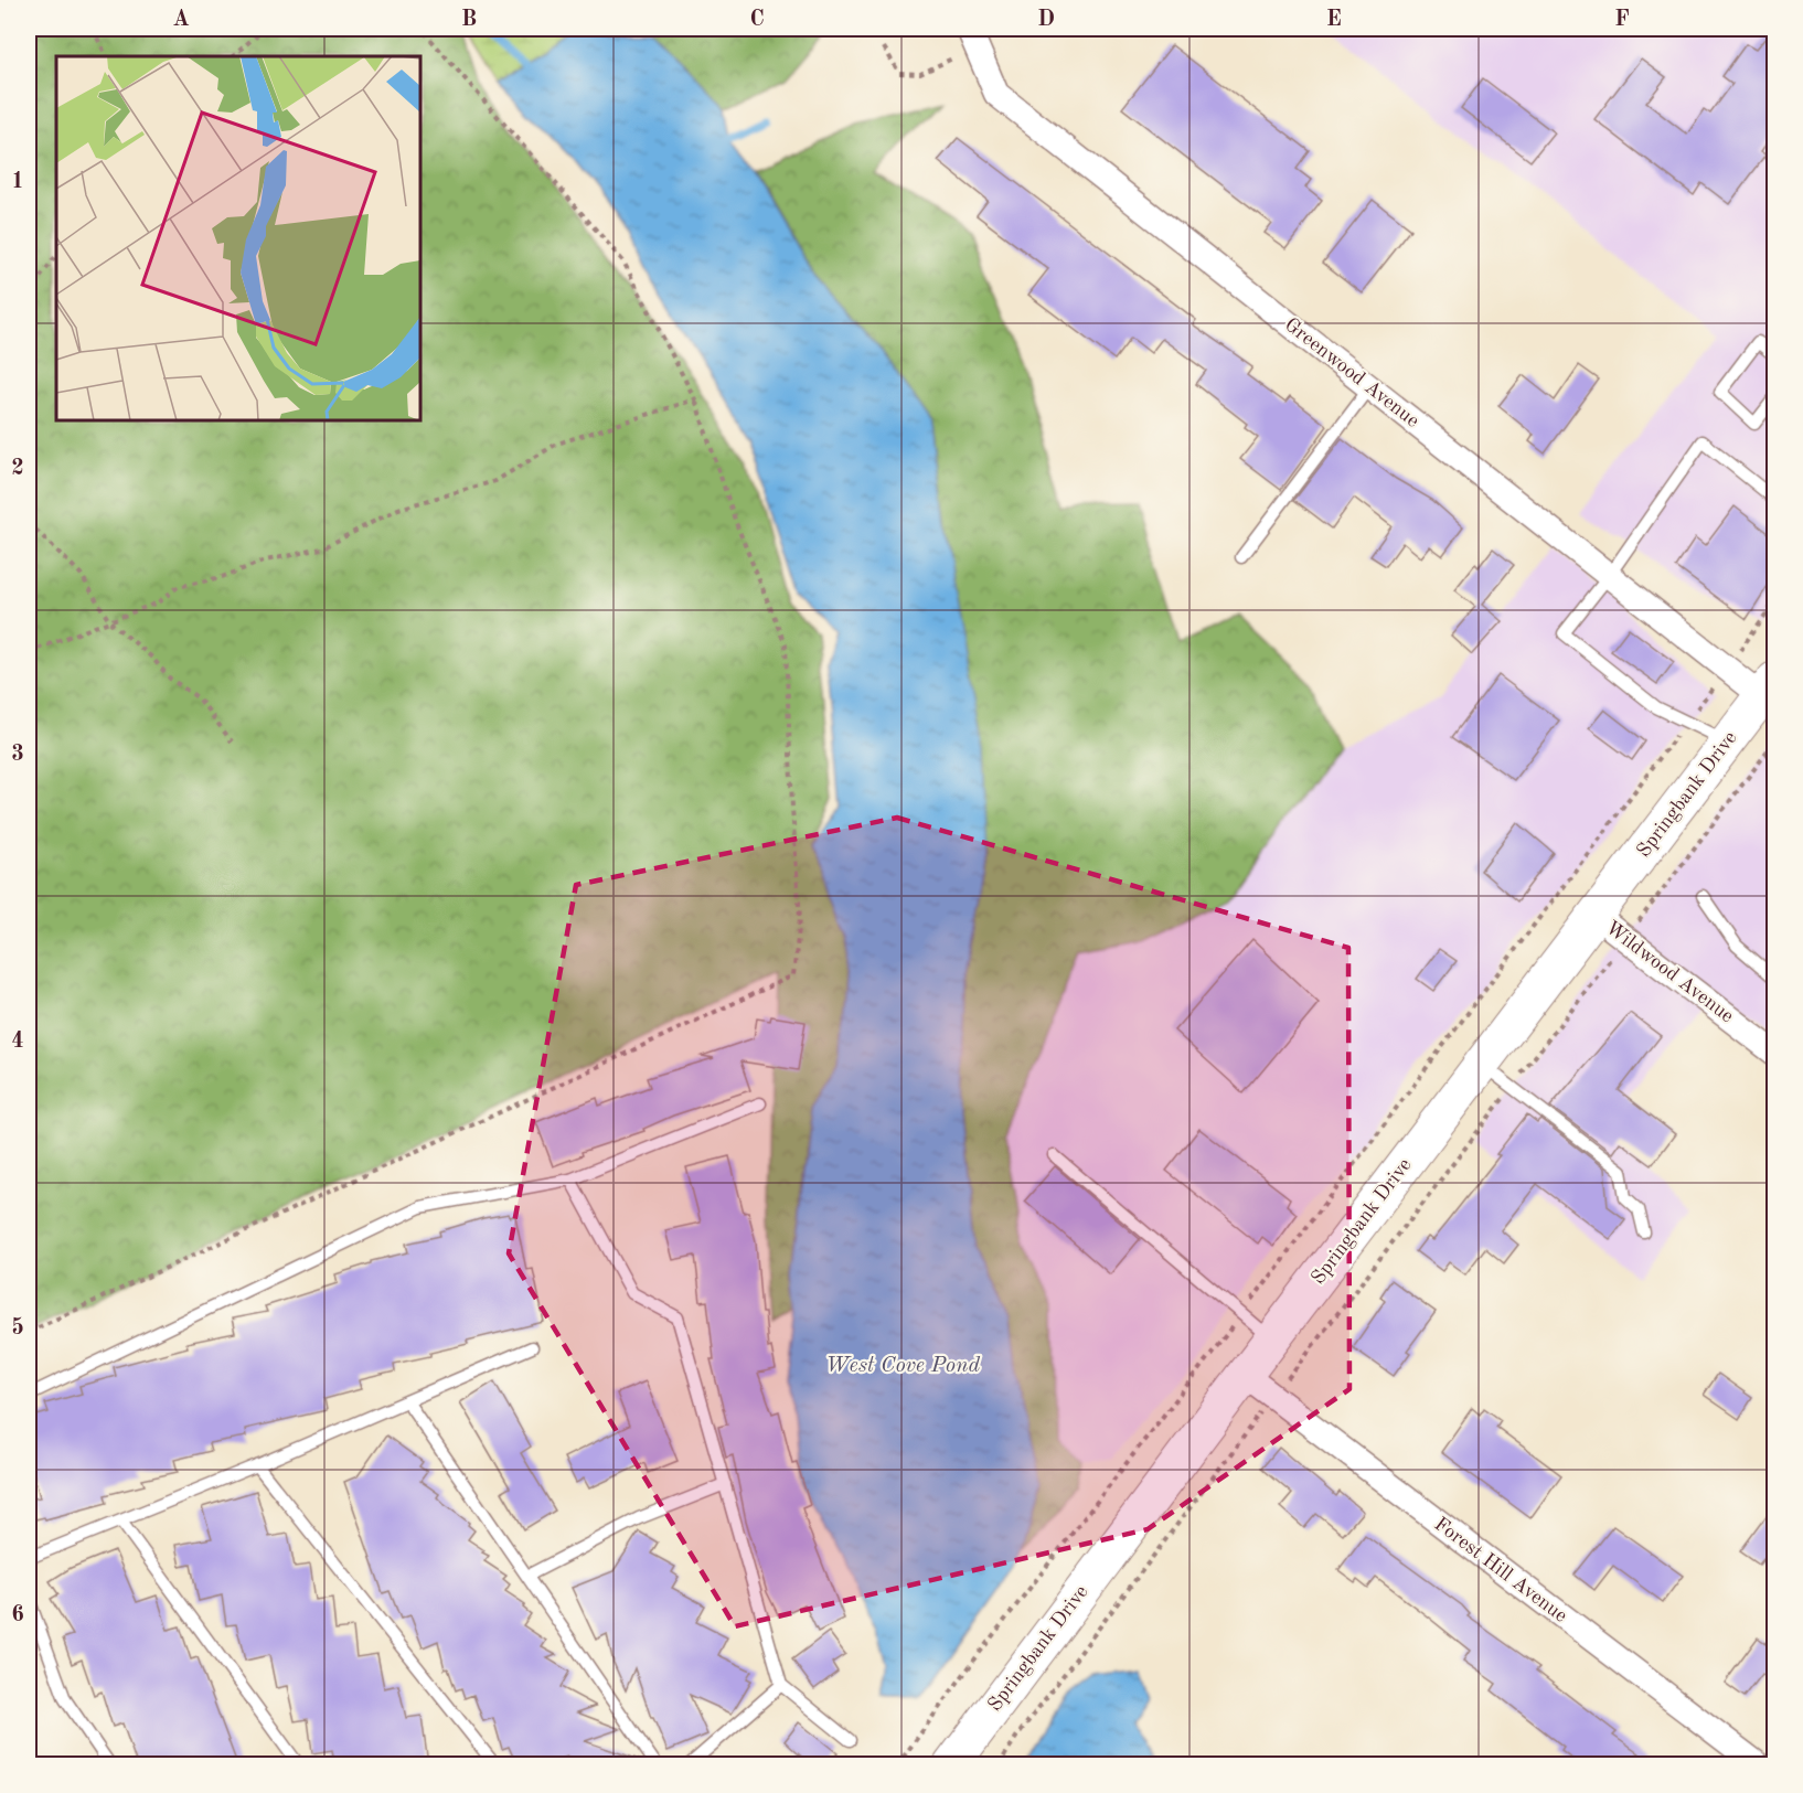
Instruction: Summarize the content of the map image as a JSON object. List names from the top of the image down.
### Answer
{
  "streets": {
    "main road": ["Springbank Drive"],
    "street": ["Greenwood Avenue", "Wildwood Avenue", "Forest Hill Avenue"]
  },
  "crossings": [
    ["Greenwood Avenue", "Springbank Drive"],
    ["Springbank Drive", "Wildwood Avenue"],
    ["Springbank Drive", "Forest Hill Avenue"]
  ],
  "water": ["West Cove Pond"],
  "grid": {
    "columns": [
      "A",
      "B",
      "C",
      "D",
      "E",
      "F"
    ],
    "rows": [
      "1",
      "2",
      "3",
      "4",
      "5",
      "6"
    ]
  }
}
